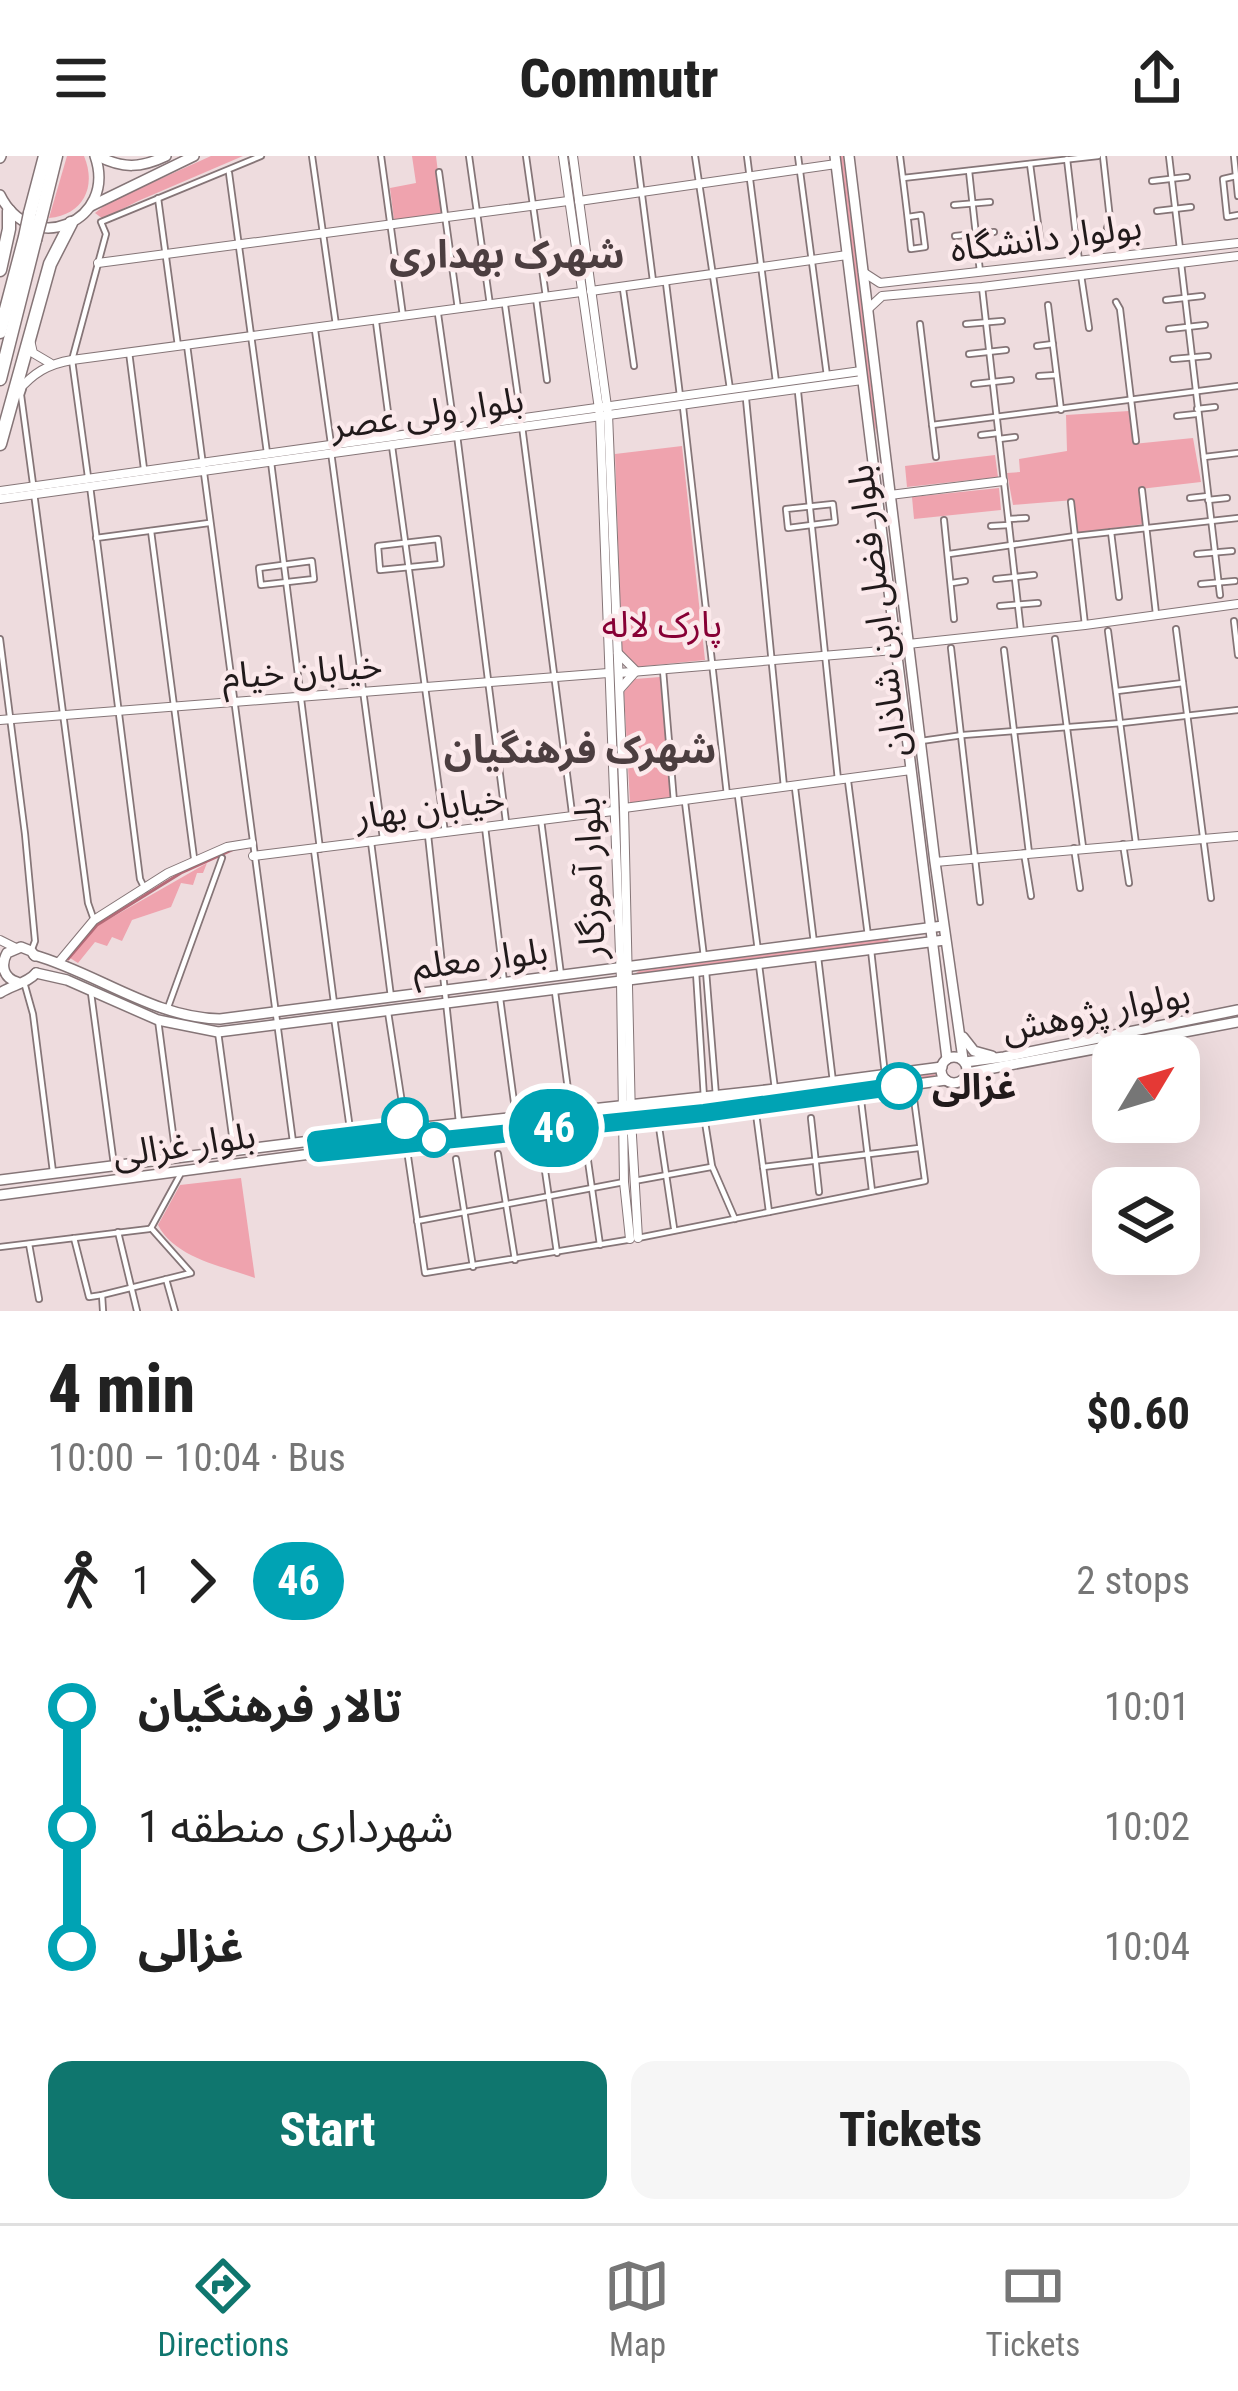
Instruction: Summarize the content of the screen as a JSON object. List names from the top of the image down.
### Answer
{
  "streets": {
    "main road": [
      "بولوار دانشگاه",
      "بلوار ولی عصر",
      "بلوار فضل ابن شاذان",
      "خیابان خیام",
      "خیابان بهار",
      "بلوار آموزگار",
      "بلوار معلم",
      "بولوار پژوهش",
      "بلوار غزالی"
    ]
  },
  "crossings": [
    ["بولوار دانشگاه", "بلوار فضل ابن شاذان"],
    ["بلوار ولی عصر", "بلوار فضل ابن شاذان"],
    ["بلوار ولی عصر", "بلوار آموزگار"],
    ["بلوار فضل ابن شاذان", "خیابان خیام"],
    ["بلوار فضل ابن شاذان", "خیابان بهار"],
    ["بلوار فضل ابن شاذان", "بلوار معلم"],
    ["بلوار فضل ابن شاذان", "بولوار پژوهش"],
    ["بلوار فضل ابن شاذان", "بلوار غزالی"],
    ["خیابان خیام", "بلوار آموزگار"],
    ["خیابان بهار", "بلوار آموزگار"],
    ["بلوار آموزگار", "بلوار معلم"],
    ["بلوار آموزگار", "بلوار غزالی"],
    ["بولوار پژوهش", "بلوار غزالی"]
  ],
  "districts": ["شهرک بهداری", "شهرک فرهنگیان"],
  "parks": ["پارک لاله"],
  "places": ["غزالی"],
  "lines": ["bus line 46"],
  "north": "top right",
  "page": {
    "header": "Commutr",
    "on_map": "46",
    "heading": ["4 min", "10:00 – 10:04 · Bus", "$0.60"],
    "legs": ["1", "46", "2 stops"],
    "list": [
      {
        "name": "تالار فرهنگیان",
        "value": "10:01"
      },
      {
        "name": "شهرداری منطقه 1",
        "value": "10:02"
      },
      {
        "name": "غزالی",
        "value": "10:04"
      }
    ],
    "buttons": ["Start", "Tickets"],
    "tabs": ["Directions", "Map", "Tickets"]
  }
}
